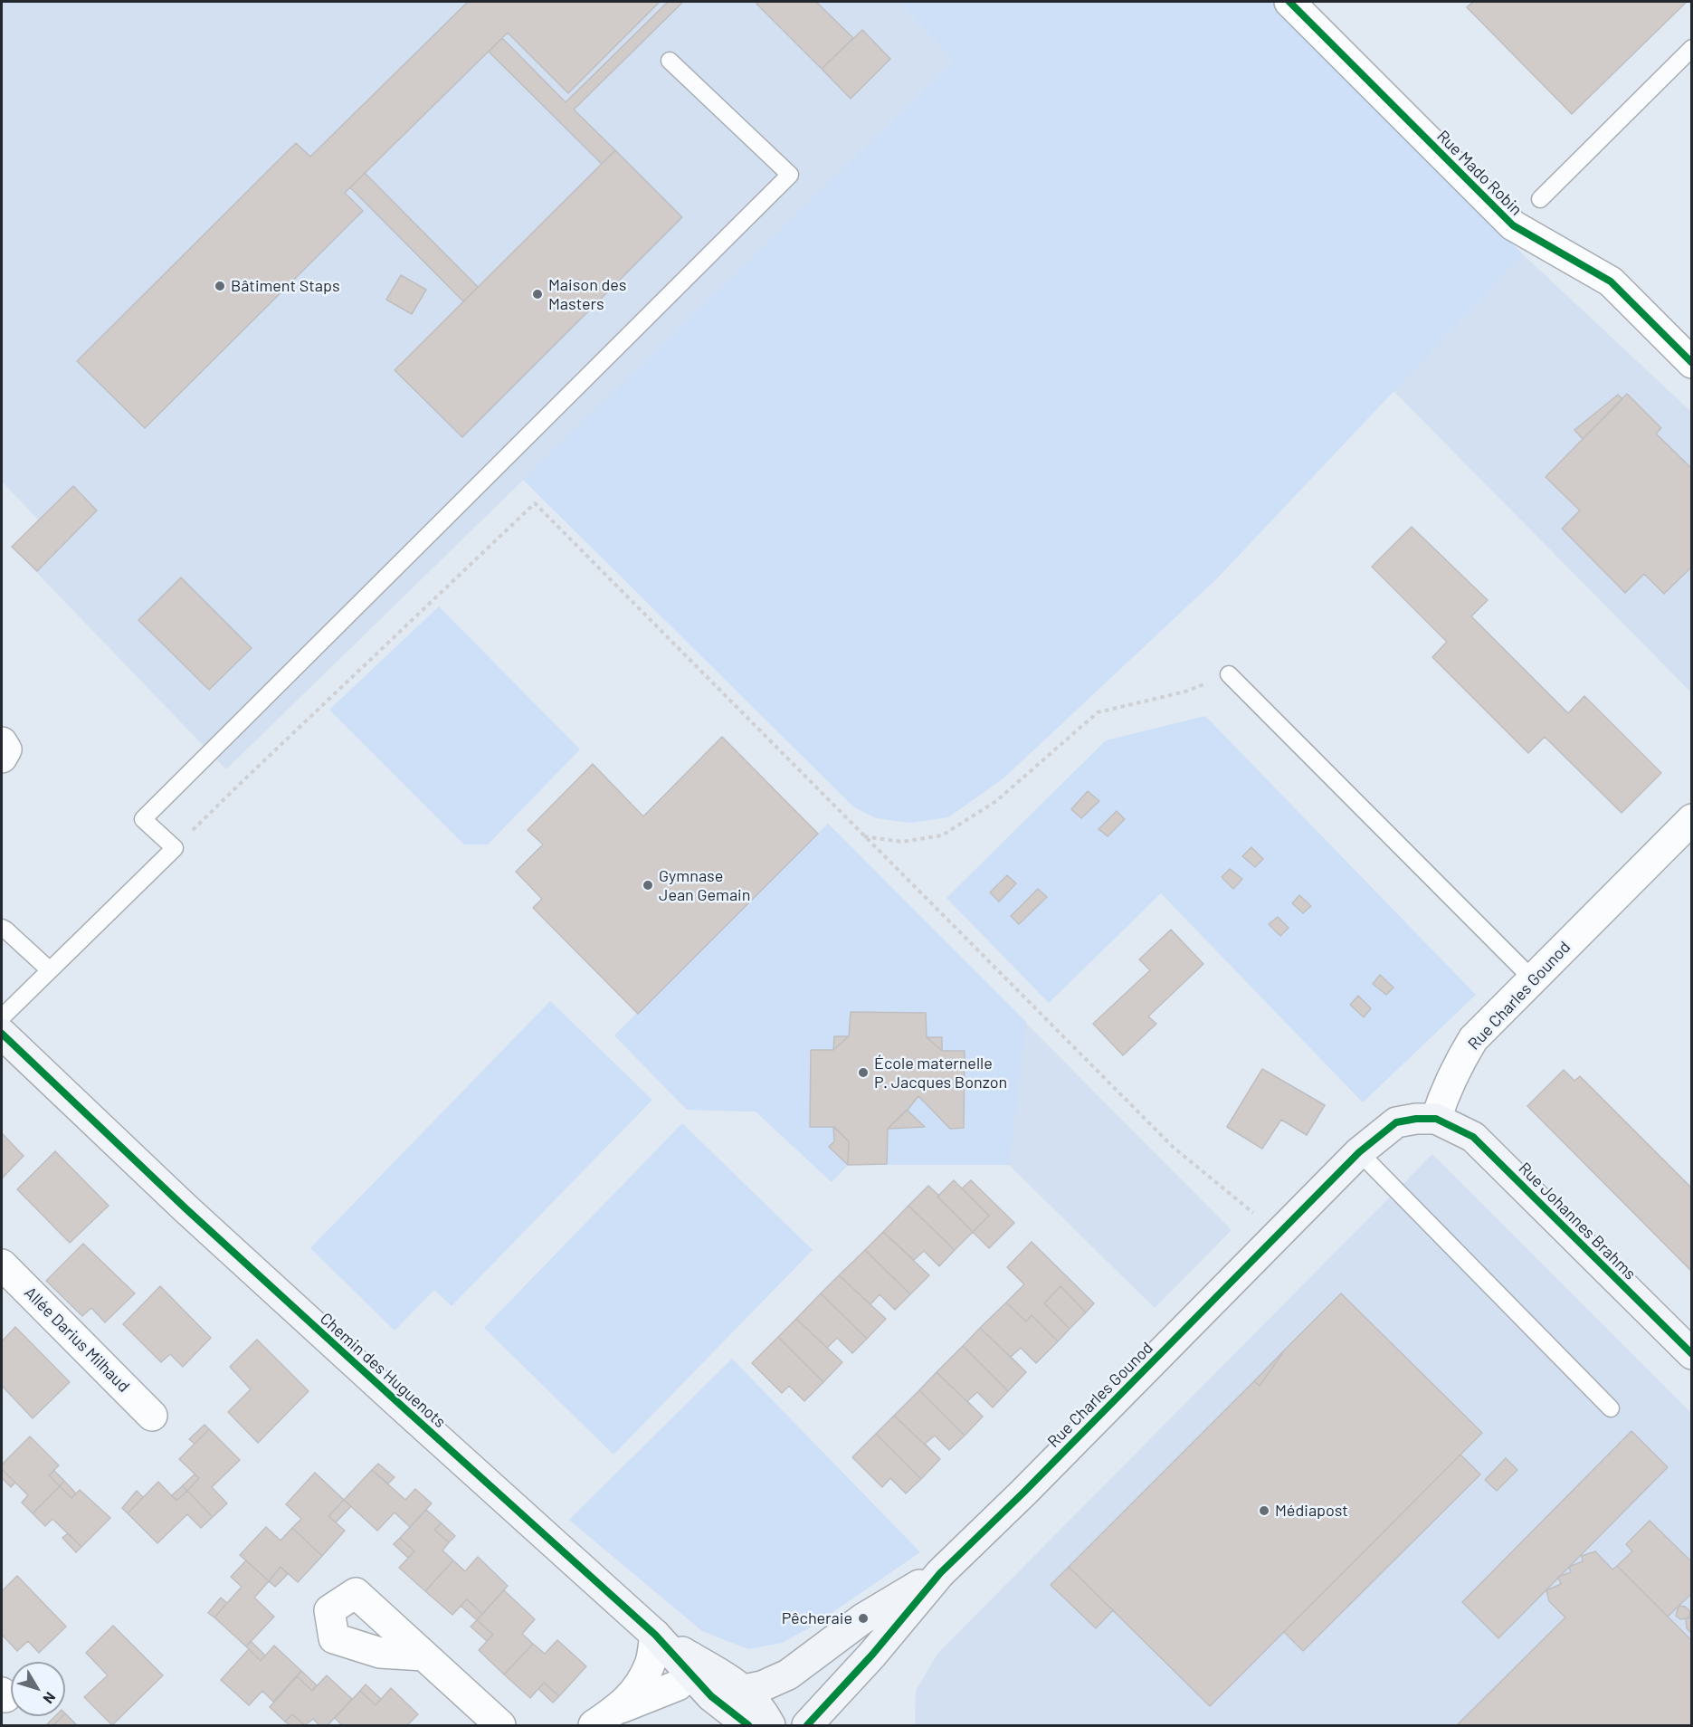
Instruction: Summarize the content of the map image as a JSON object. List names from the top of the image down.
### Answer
{
  "streets": {
    "street": [
      "Rue Mado Robin",
      "Rue Charles Gounod",
      "Rue Johannes Brahms",
      "Allée Darius Milhaud",
      "Chemin des Huguenots"
    ]
  },
  "crossings": [
    ["Rue Charles Gounod", "Rue Johannes Brahms"],
    ["Rue Charles Gounod", "Chemin des Huguenots"]
  ],
  "places": [
    "Bâtiment Staps",
    "Maison des Masters",
    "Gymnase Jean Gemain",
    "École maternelle P. Jacques Bonzon",
    "Médiapost",
    "Pêcheraie"
  ],
  "north": "bottom right"
}
